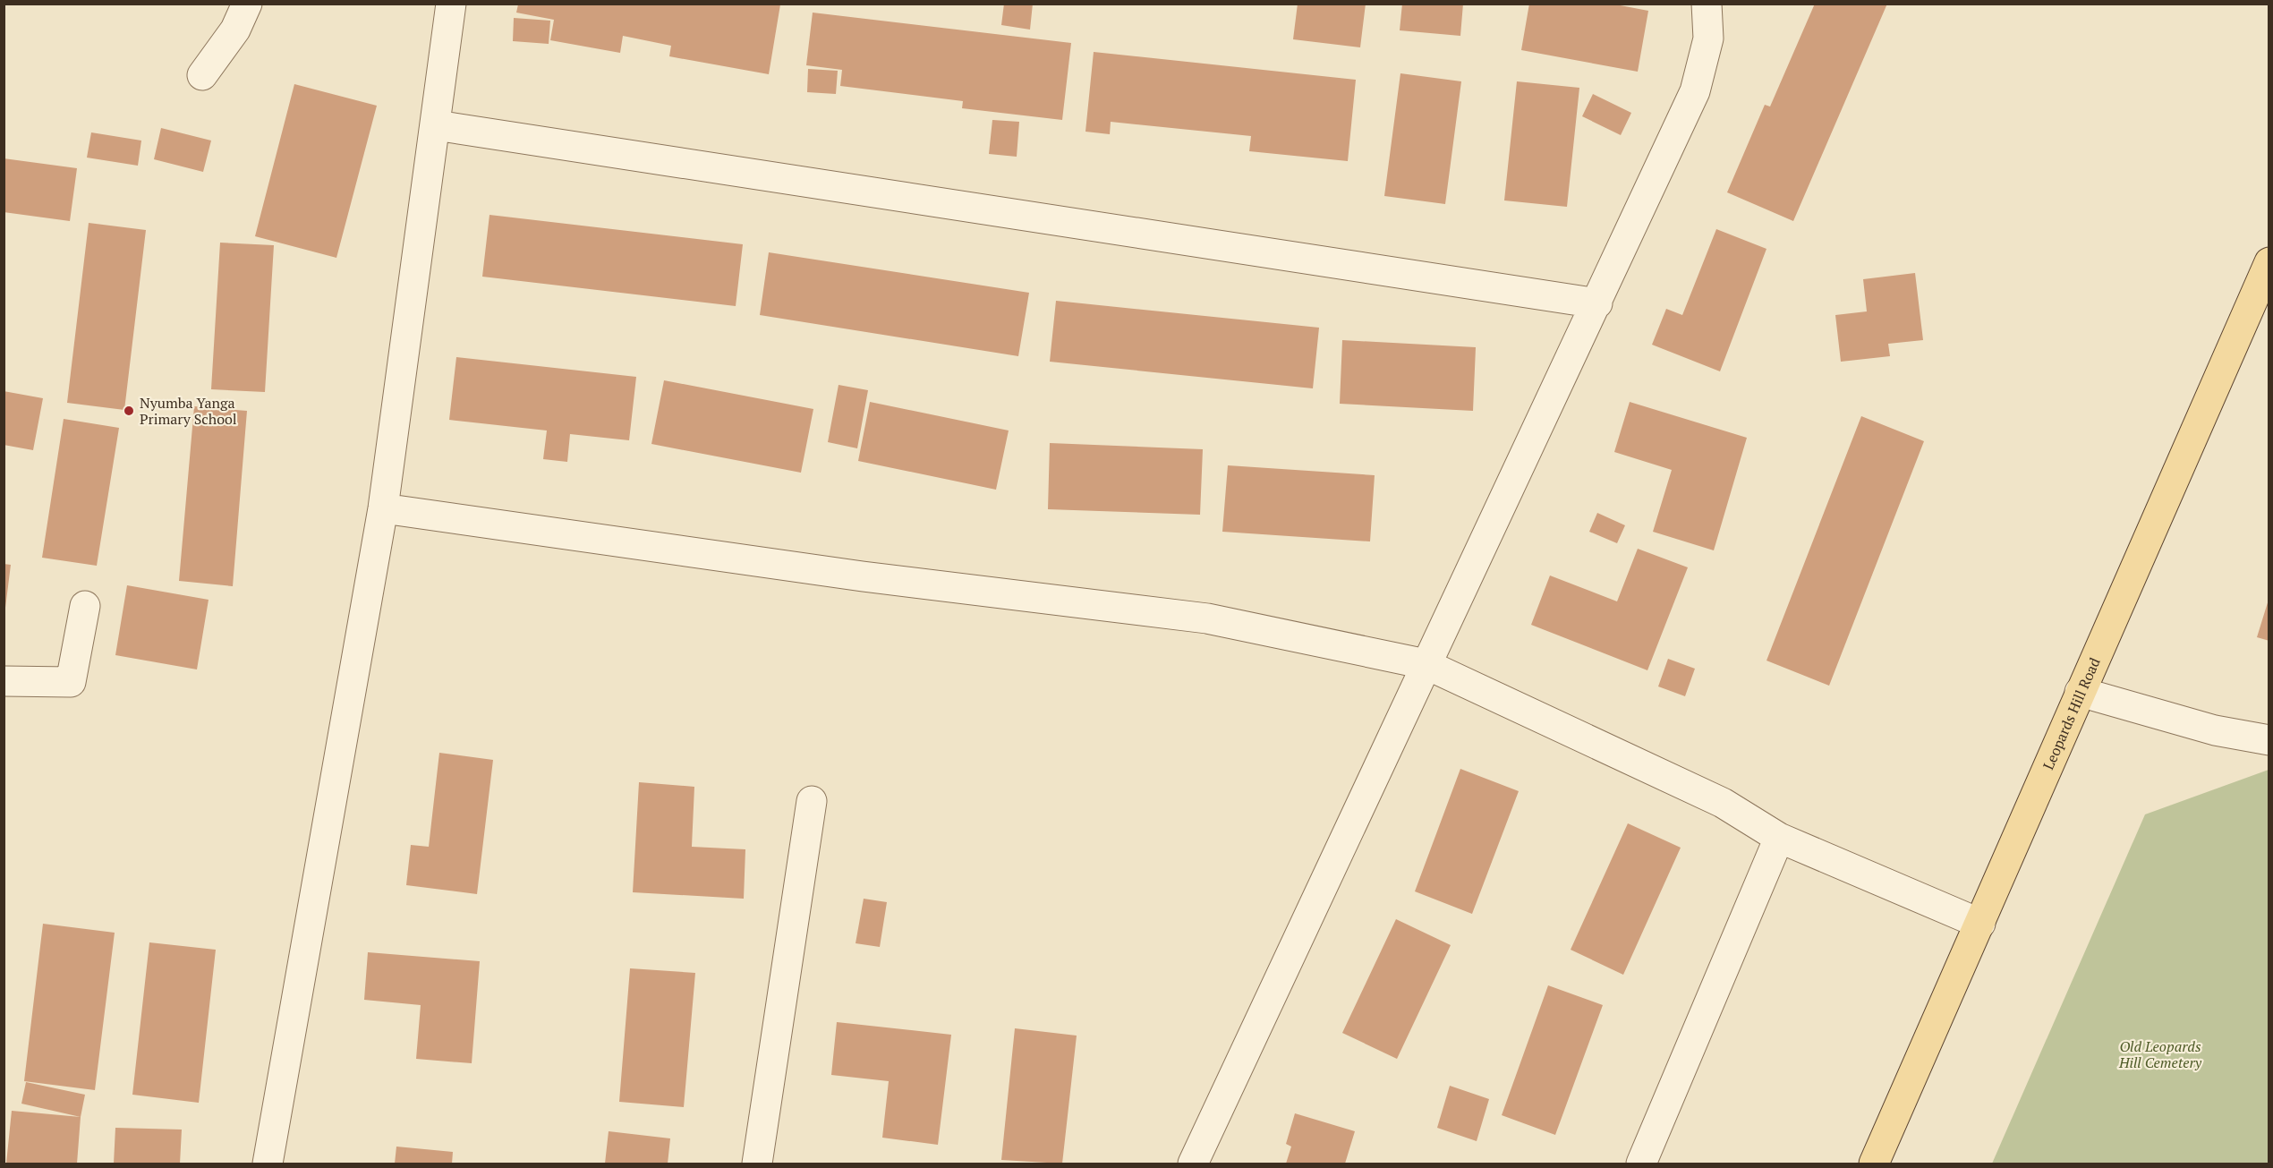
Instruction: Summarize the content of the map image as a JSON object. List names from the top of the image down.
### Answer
{
  "streets": {
    "main road": ["Leopards Hill Road"]
  },
  "parks": ["Old Leopards Hill Cemetery"],
  "places": ["Nyumba Yanga Primary School"]
}
